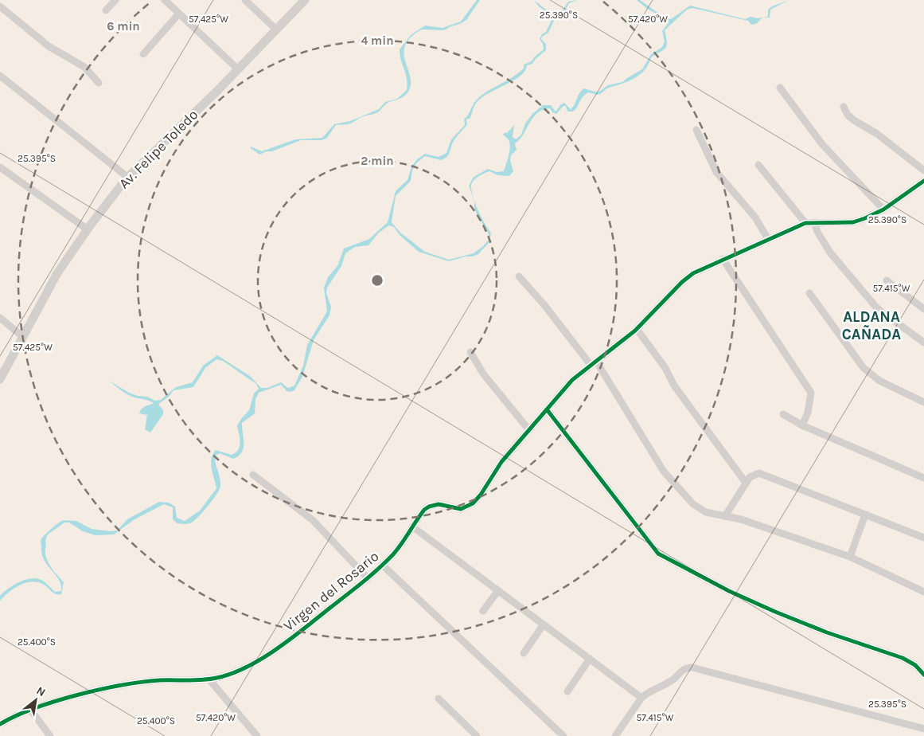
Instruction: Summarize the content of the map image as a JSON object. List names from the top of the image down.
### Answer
{
  "streets": {
    "main road": ["Av. Felipe Toledo"],
    "street": ["Virgen del Rosario"]
  },
  "districts": ["ALDANA CAÑADA"],
  "north": "top right",
  "coordinates": [
    "25.390°S",
    "57.425°W",
    "57.420°W",
    "25.395°S",
    "57.415°W",
    "25.400°S"
  ],
  "rings": ["6 min", "4 min", "2 min"]
}
